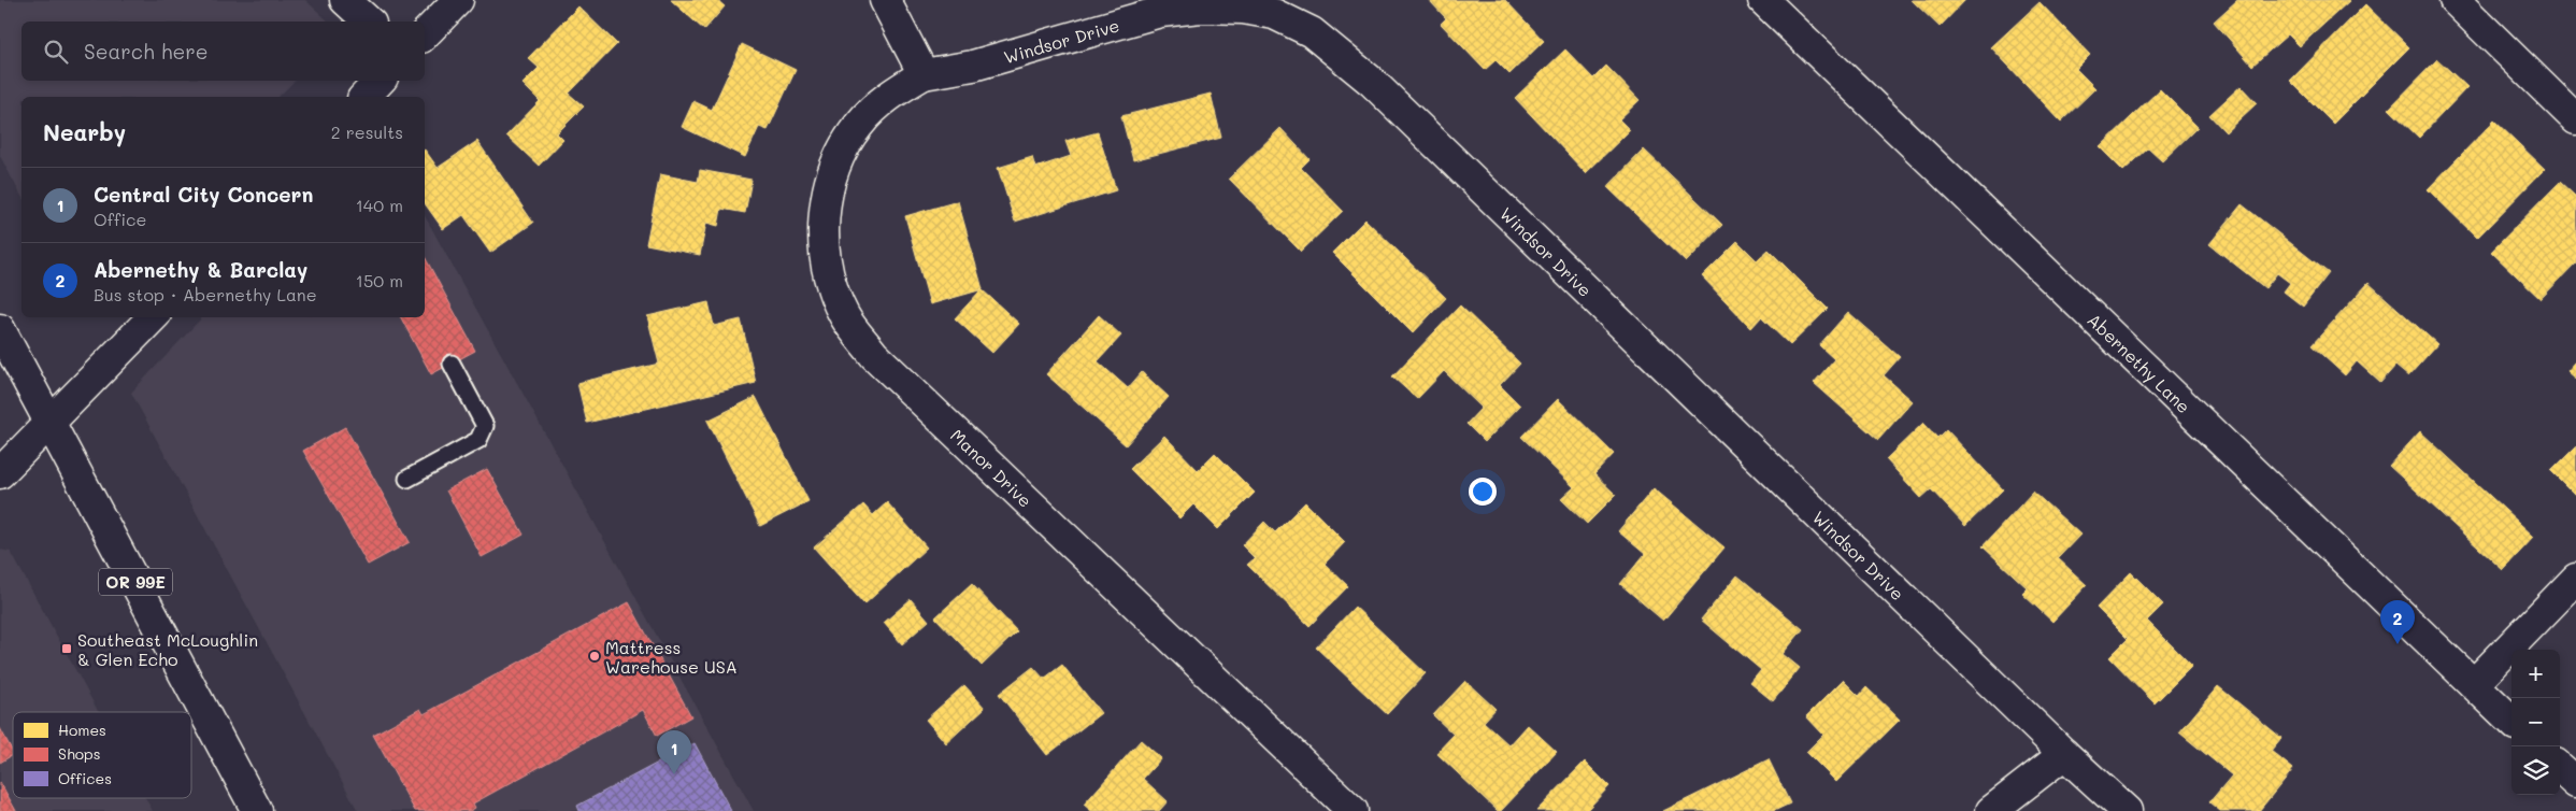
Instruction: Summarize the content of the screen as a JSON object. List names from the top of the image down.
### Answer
{
  "streets": {
    "street": [
      "Windsor Drive",
      "Abernethy Lane",
      "Manor Drive",
      "OR 99E"
    ]
  },
  "crossings": [
    ["Windsor Drive", "Manor Drive"]
  ],
  "places": {
    "transit": ["Southeast McLoughlin & Glen Echo"],
    "other": ["Mattress Warehouse USA"]
  },
  "legend": ["Homes", "Shops", "Offices"],
  "page": {
    "search": "Search here",
    "heading": ["Nearby", "2 results"],
    "list": [
      {
        "mark": "1",
        "name": "Central City Concern",
        "note": "Office",
        "value": "140 m"
      },
      {
        "mark": "2",
        "name": "Abernethy & Barclay",
        "note": "Bus stop · Abernethy Lane",
        "value": "150 m"
      }
    ],
    "pins": ["2", "1"],
    "map_buttons": ["+", "−"]
  }
}
